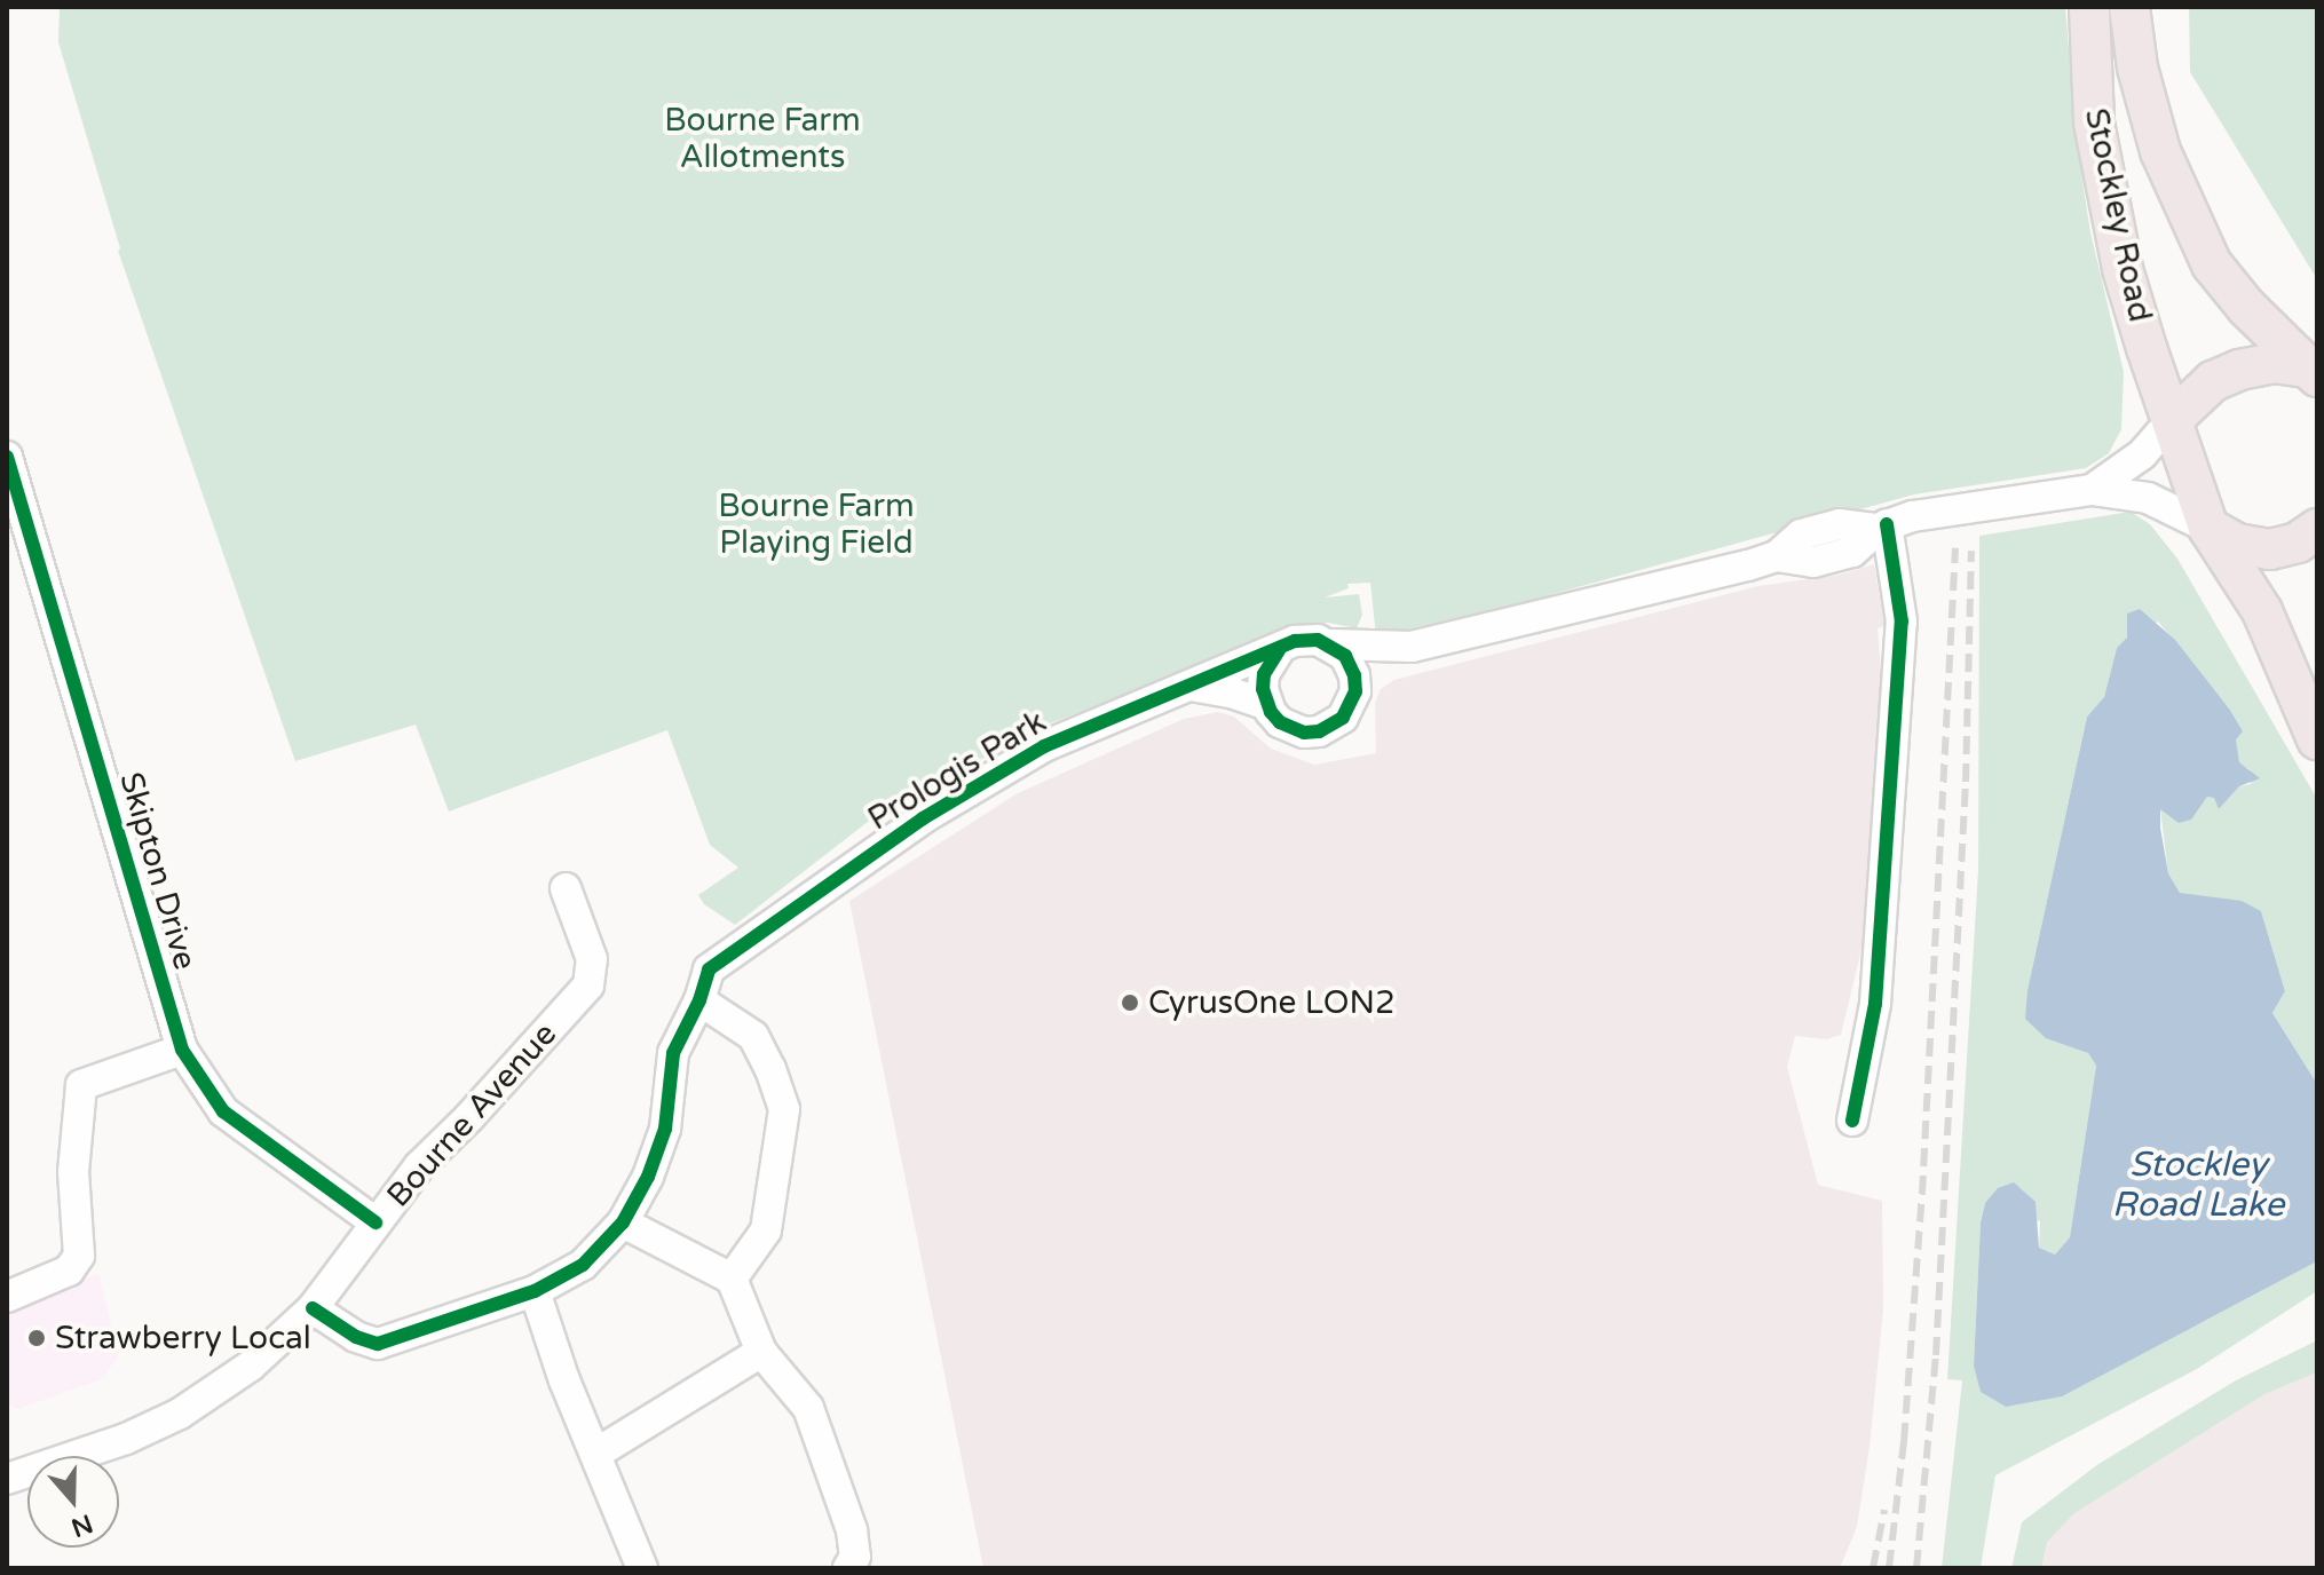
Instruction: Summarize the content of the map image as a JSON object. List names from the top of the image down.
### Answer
{
  "streets": {
    "main road": ["Stockley Road"],
    "street": ["Prologis Park", "Skipton Drive", "Bourne Avenue"]
  },
  "crossings": [
    ["Skipton Drive", "Bourne Avenue"]
  ],
  "water": ["Stockley Road Lake"],
  "parks": ["Bourne Farm Allotments", "Bourne Farm Playing Field"],
  "places": ["CyrusOne LON2", "Strawberry Local"],
  "north": "bottom"
}
